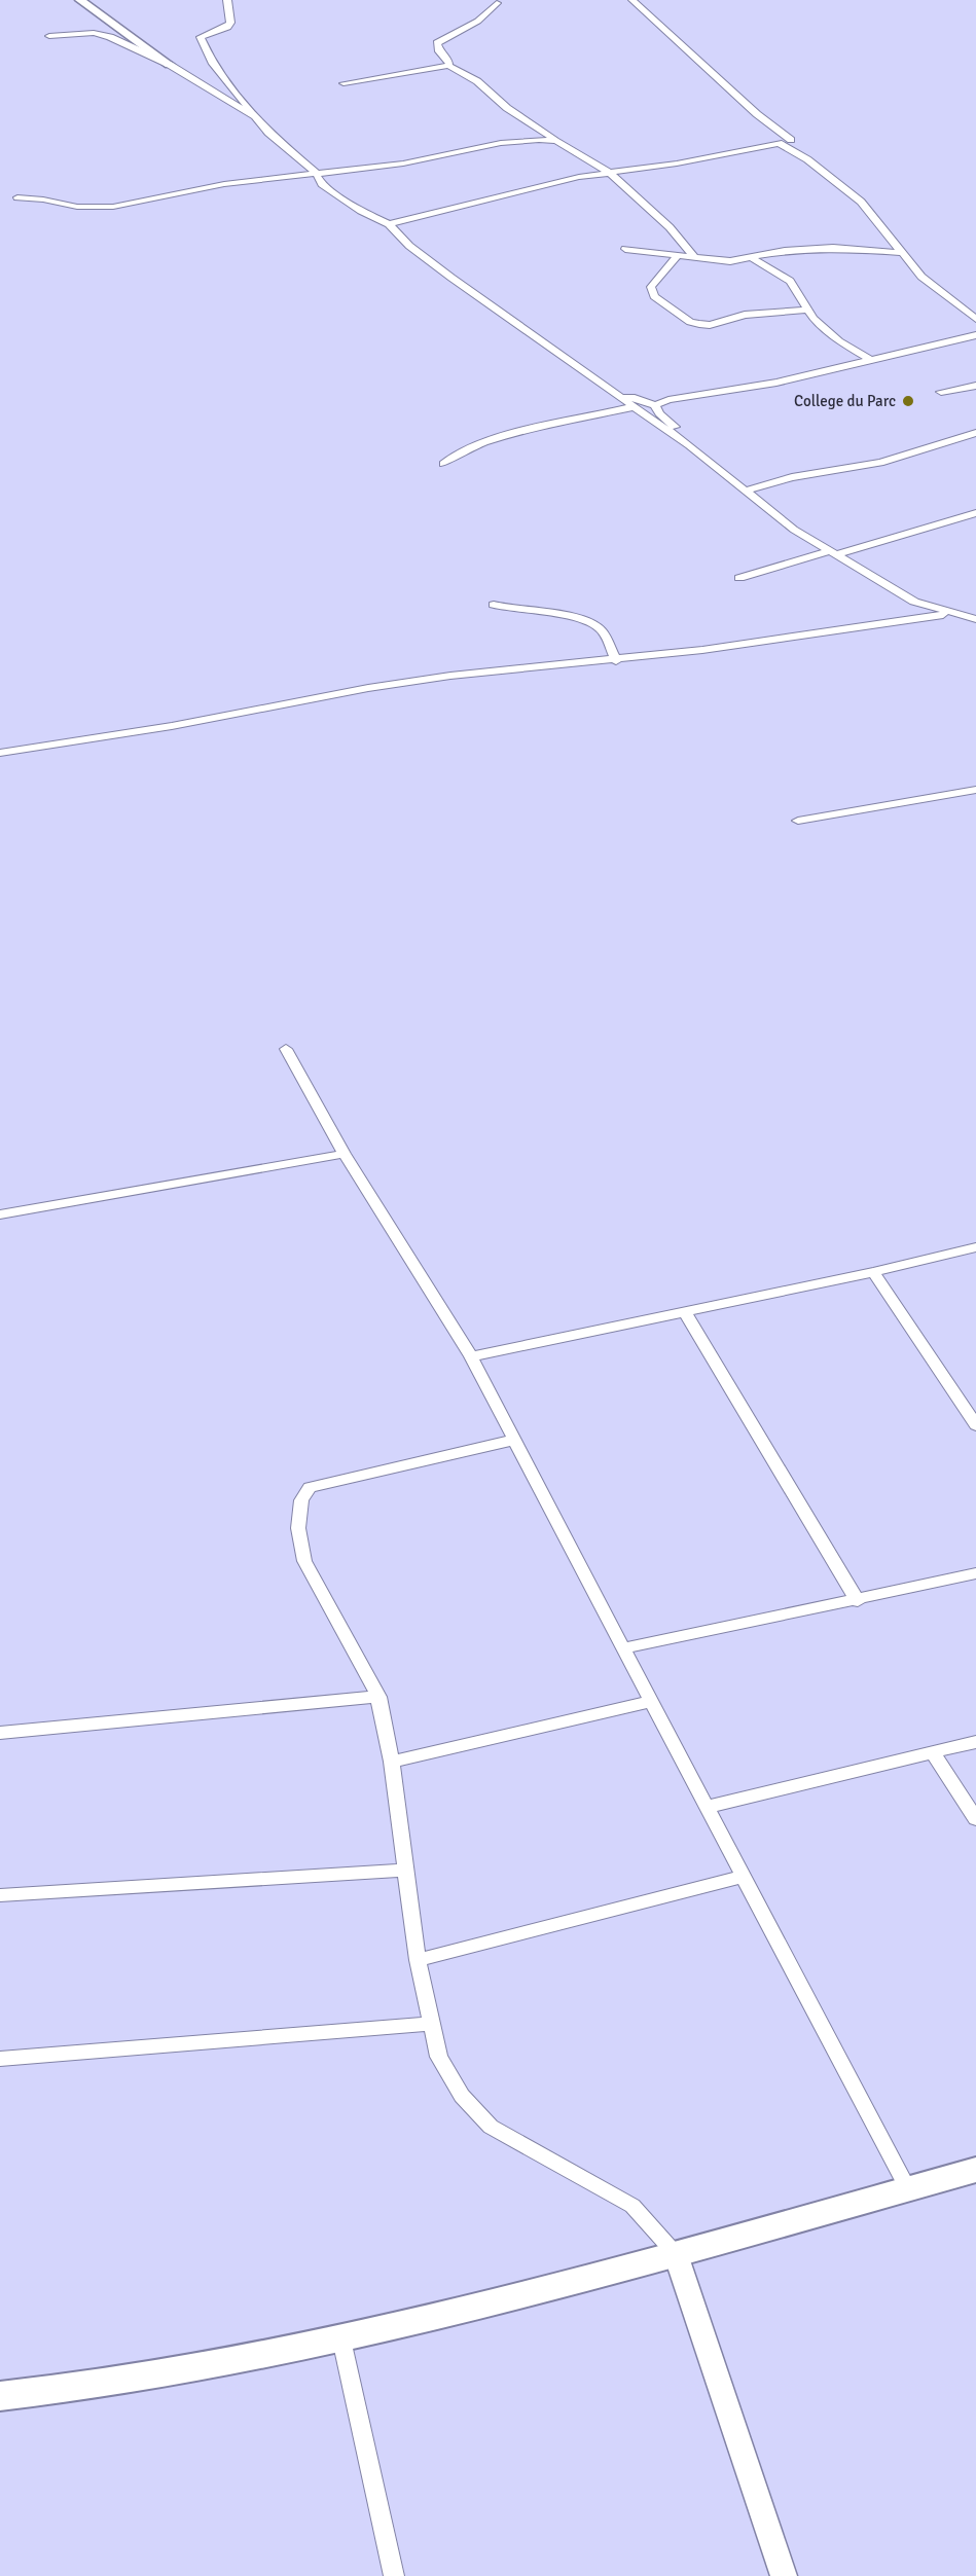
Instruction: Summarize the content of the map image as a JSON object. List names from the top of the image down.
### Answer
{
  "places": ["College du Parc"]
}
